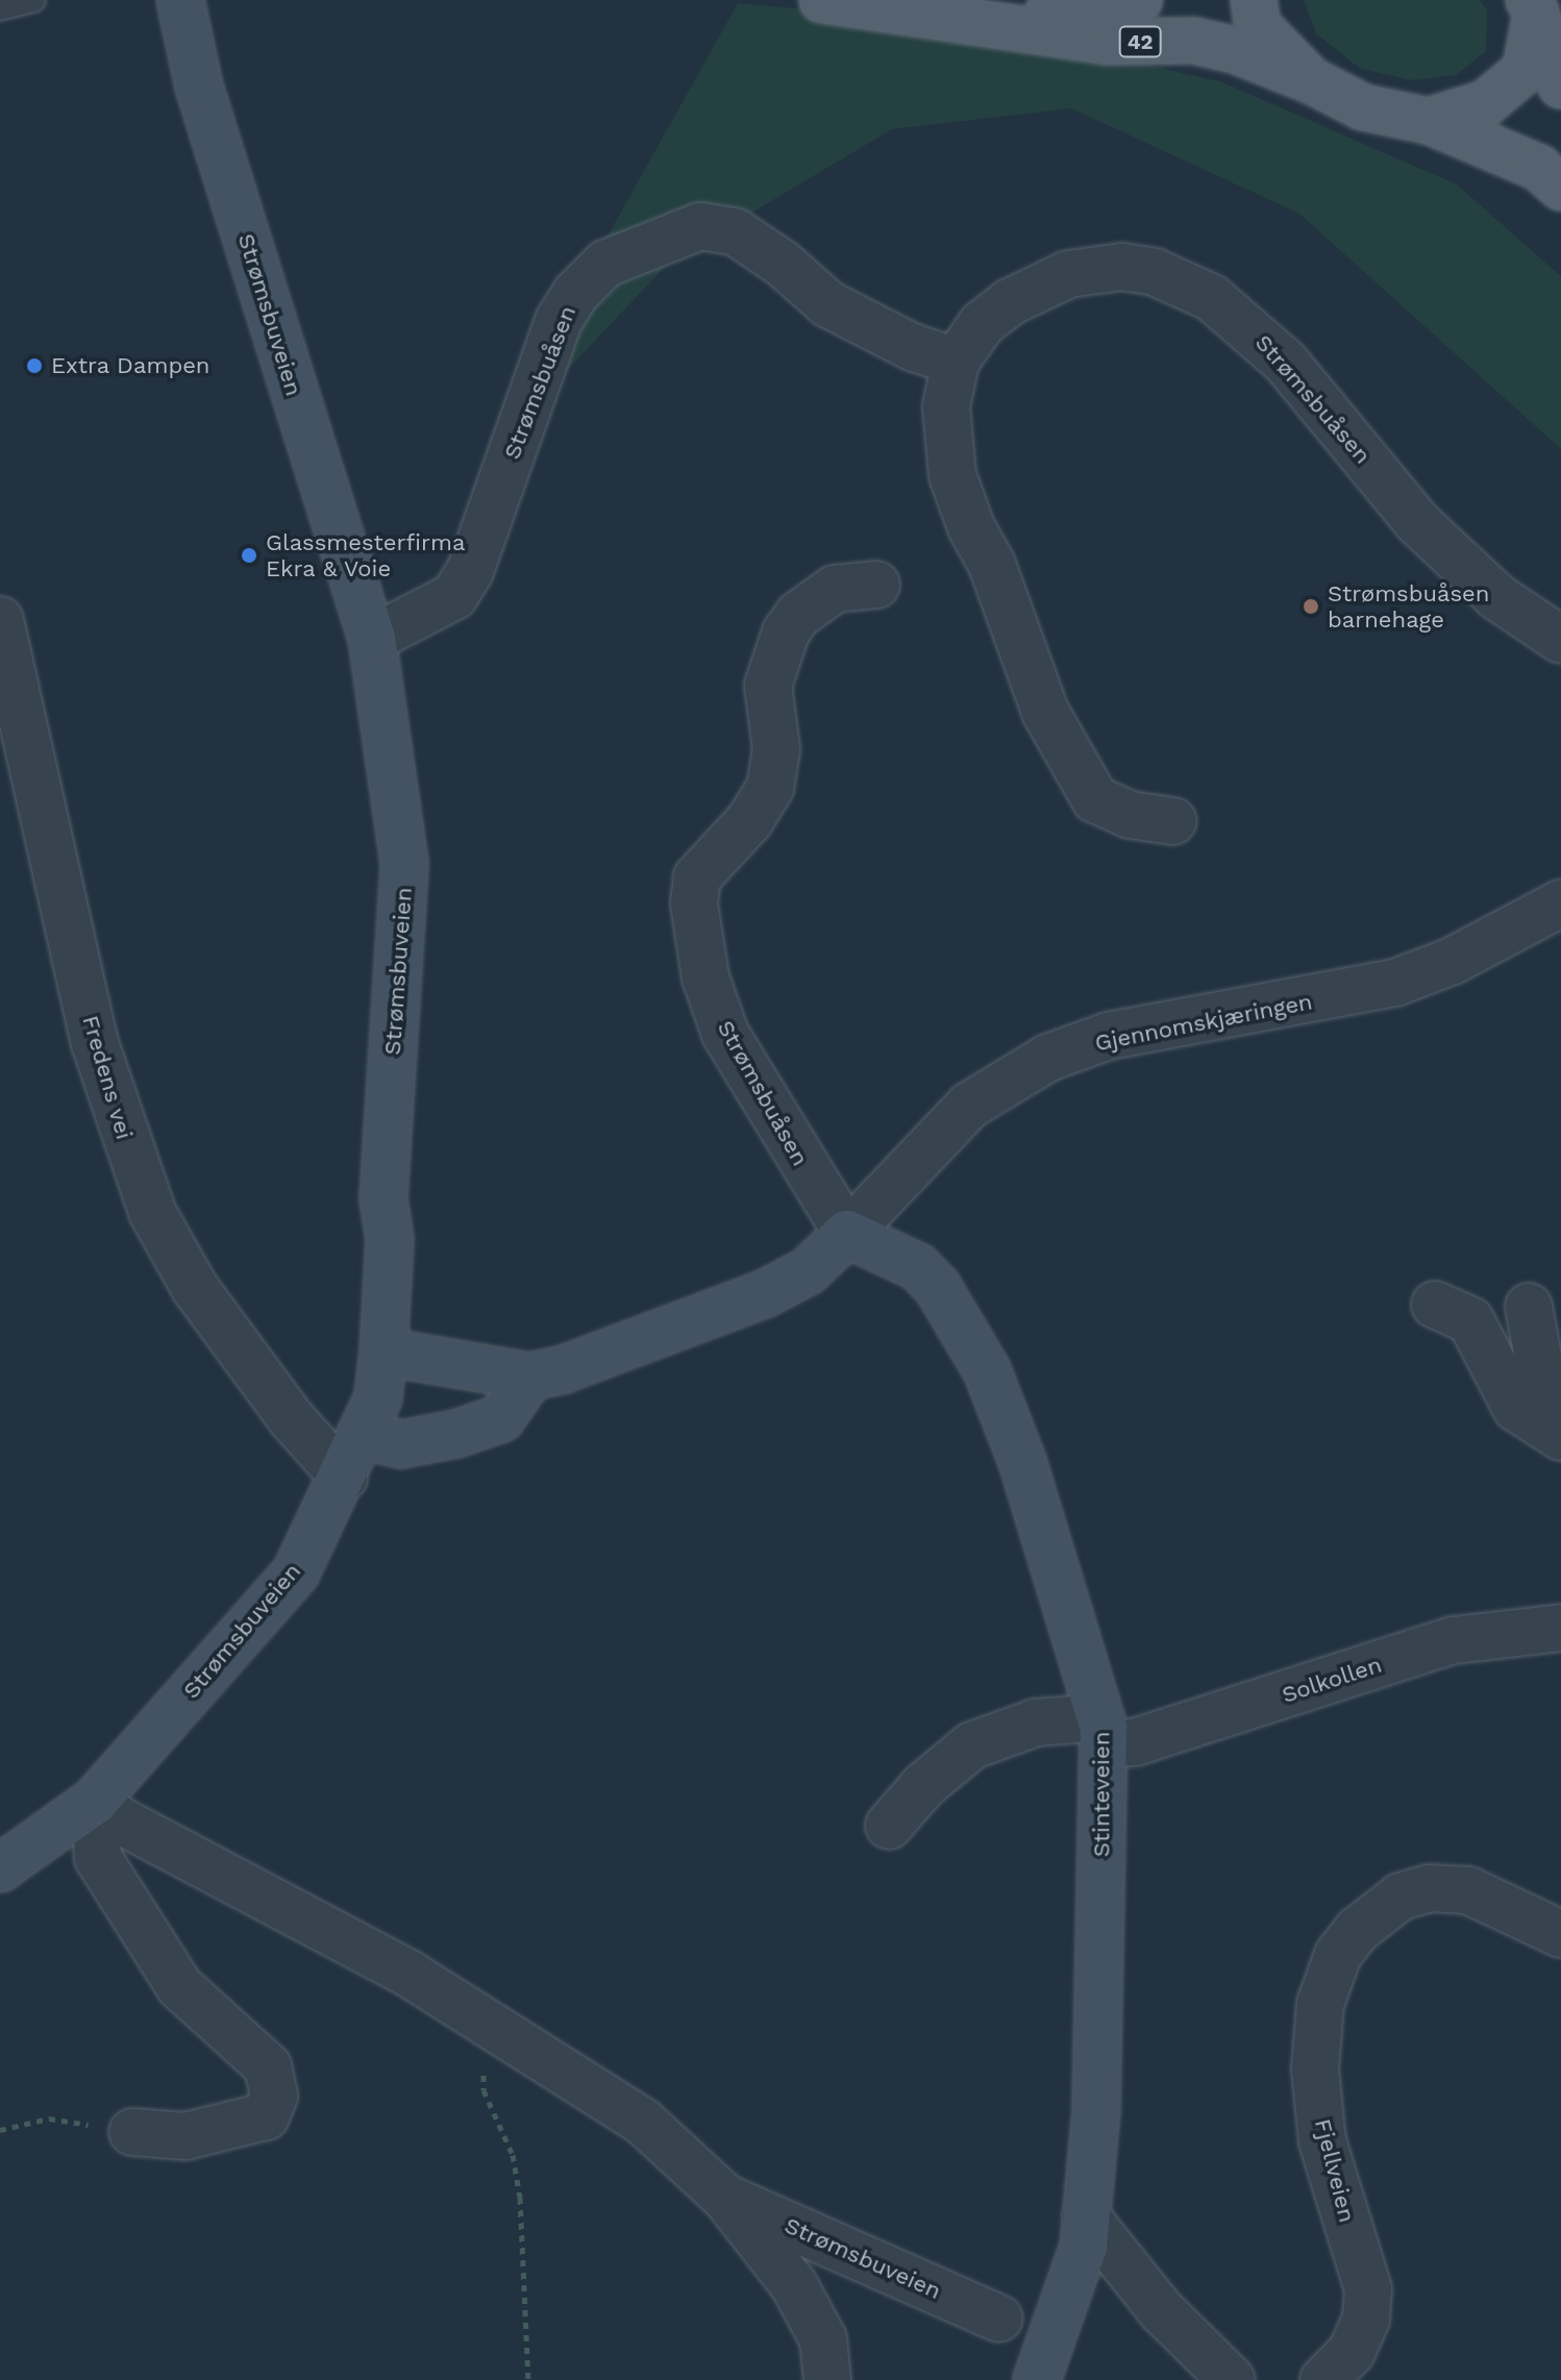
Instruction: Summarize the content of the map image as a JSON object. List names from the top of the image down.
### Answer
{
  "streets": {
    "main road": ["42"],
    "street": [
      "Strømsbuveien",
      "Strømsbuåsen",
      "Gjennomskjæringen",
      "Fredens vei",
      "Solkollen",
      "Stinteveien",
      "Fjellveien"
    ]
  },
  "crossings": [
    ["Strømsbuveien", "Strømsbuåsen"],
    ["Strømsbuveien", "Gjennomskjæringen"],
    ["Strømsbuveien", "Fredens vei"],
    ["Strømsbuåsen", "Gjennomskjæringen"],
    ["Strømsbuåsen", "Stinteveien"],
    ["Gjennomskjæringen", "Stinteveien"],
    ["Solkollen", "Stinteveien"]
  ],
  "places": ["Extra Dampen", "Glassmesterfirma Ekra & Voie", "Strømsbuåsen barnehage"]
}
